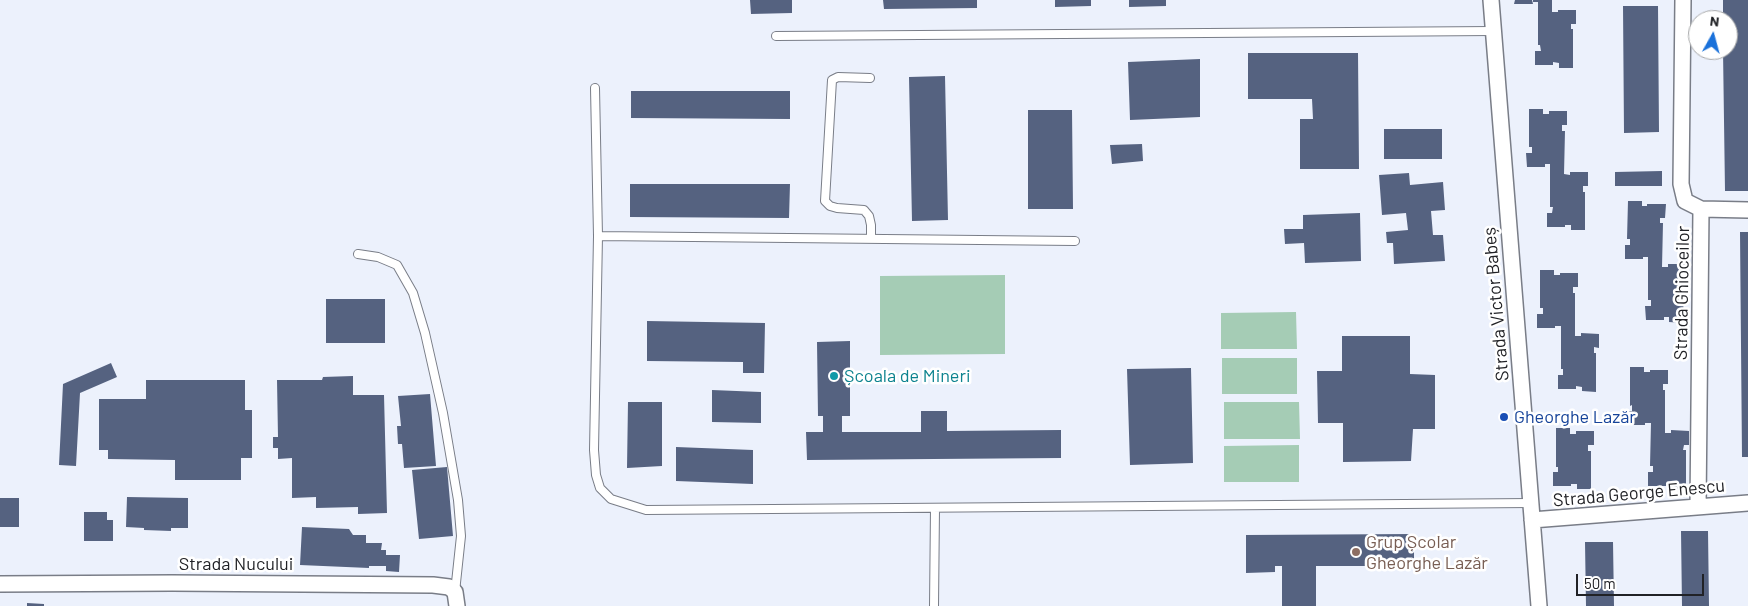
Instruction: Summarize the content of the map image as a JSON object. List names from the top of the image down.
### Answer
{
  "streets": {
    "street": [
      "Strada Ghioceilor",
      "Strada Victor Babeș",
      "Strada George Enescu",
      "Strada Nucului"
    ]
  },
  "crossings": [
    ["Strada Ghioceilor", "Strada George Enescu"],
    ["Strada Victor Babeș", "Strada George Enescu"]
  ],
  "places": ["Școala de Mineri", "Gheorghe Lazăr", "Grup Școlar Gheorghe Lazăr"],
  "scale_bar": "50 m",
  "north": "top"
}
